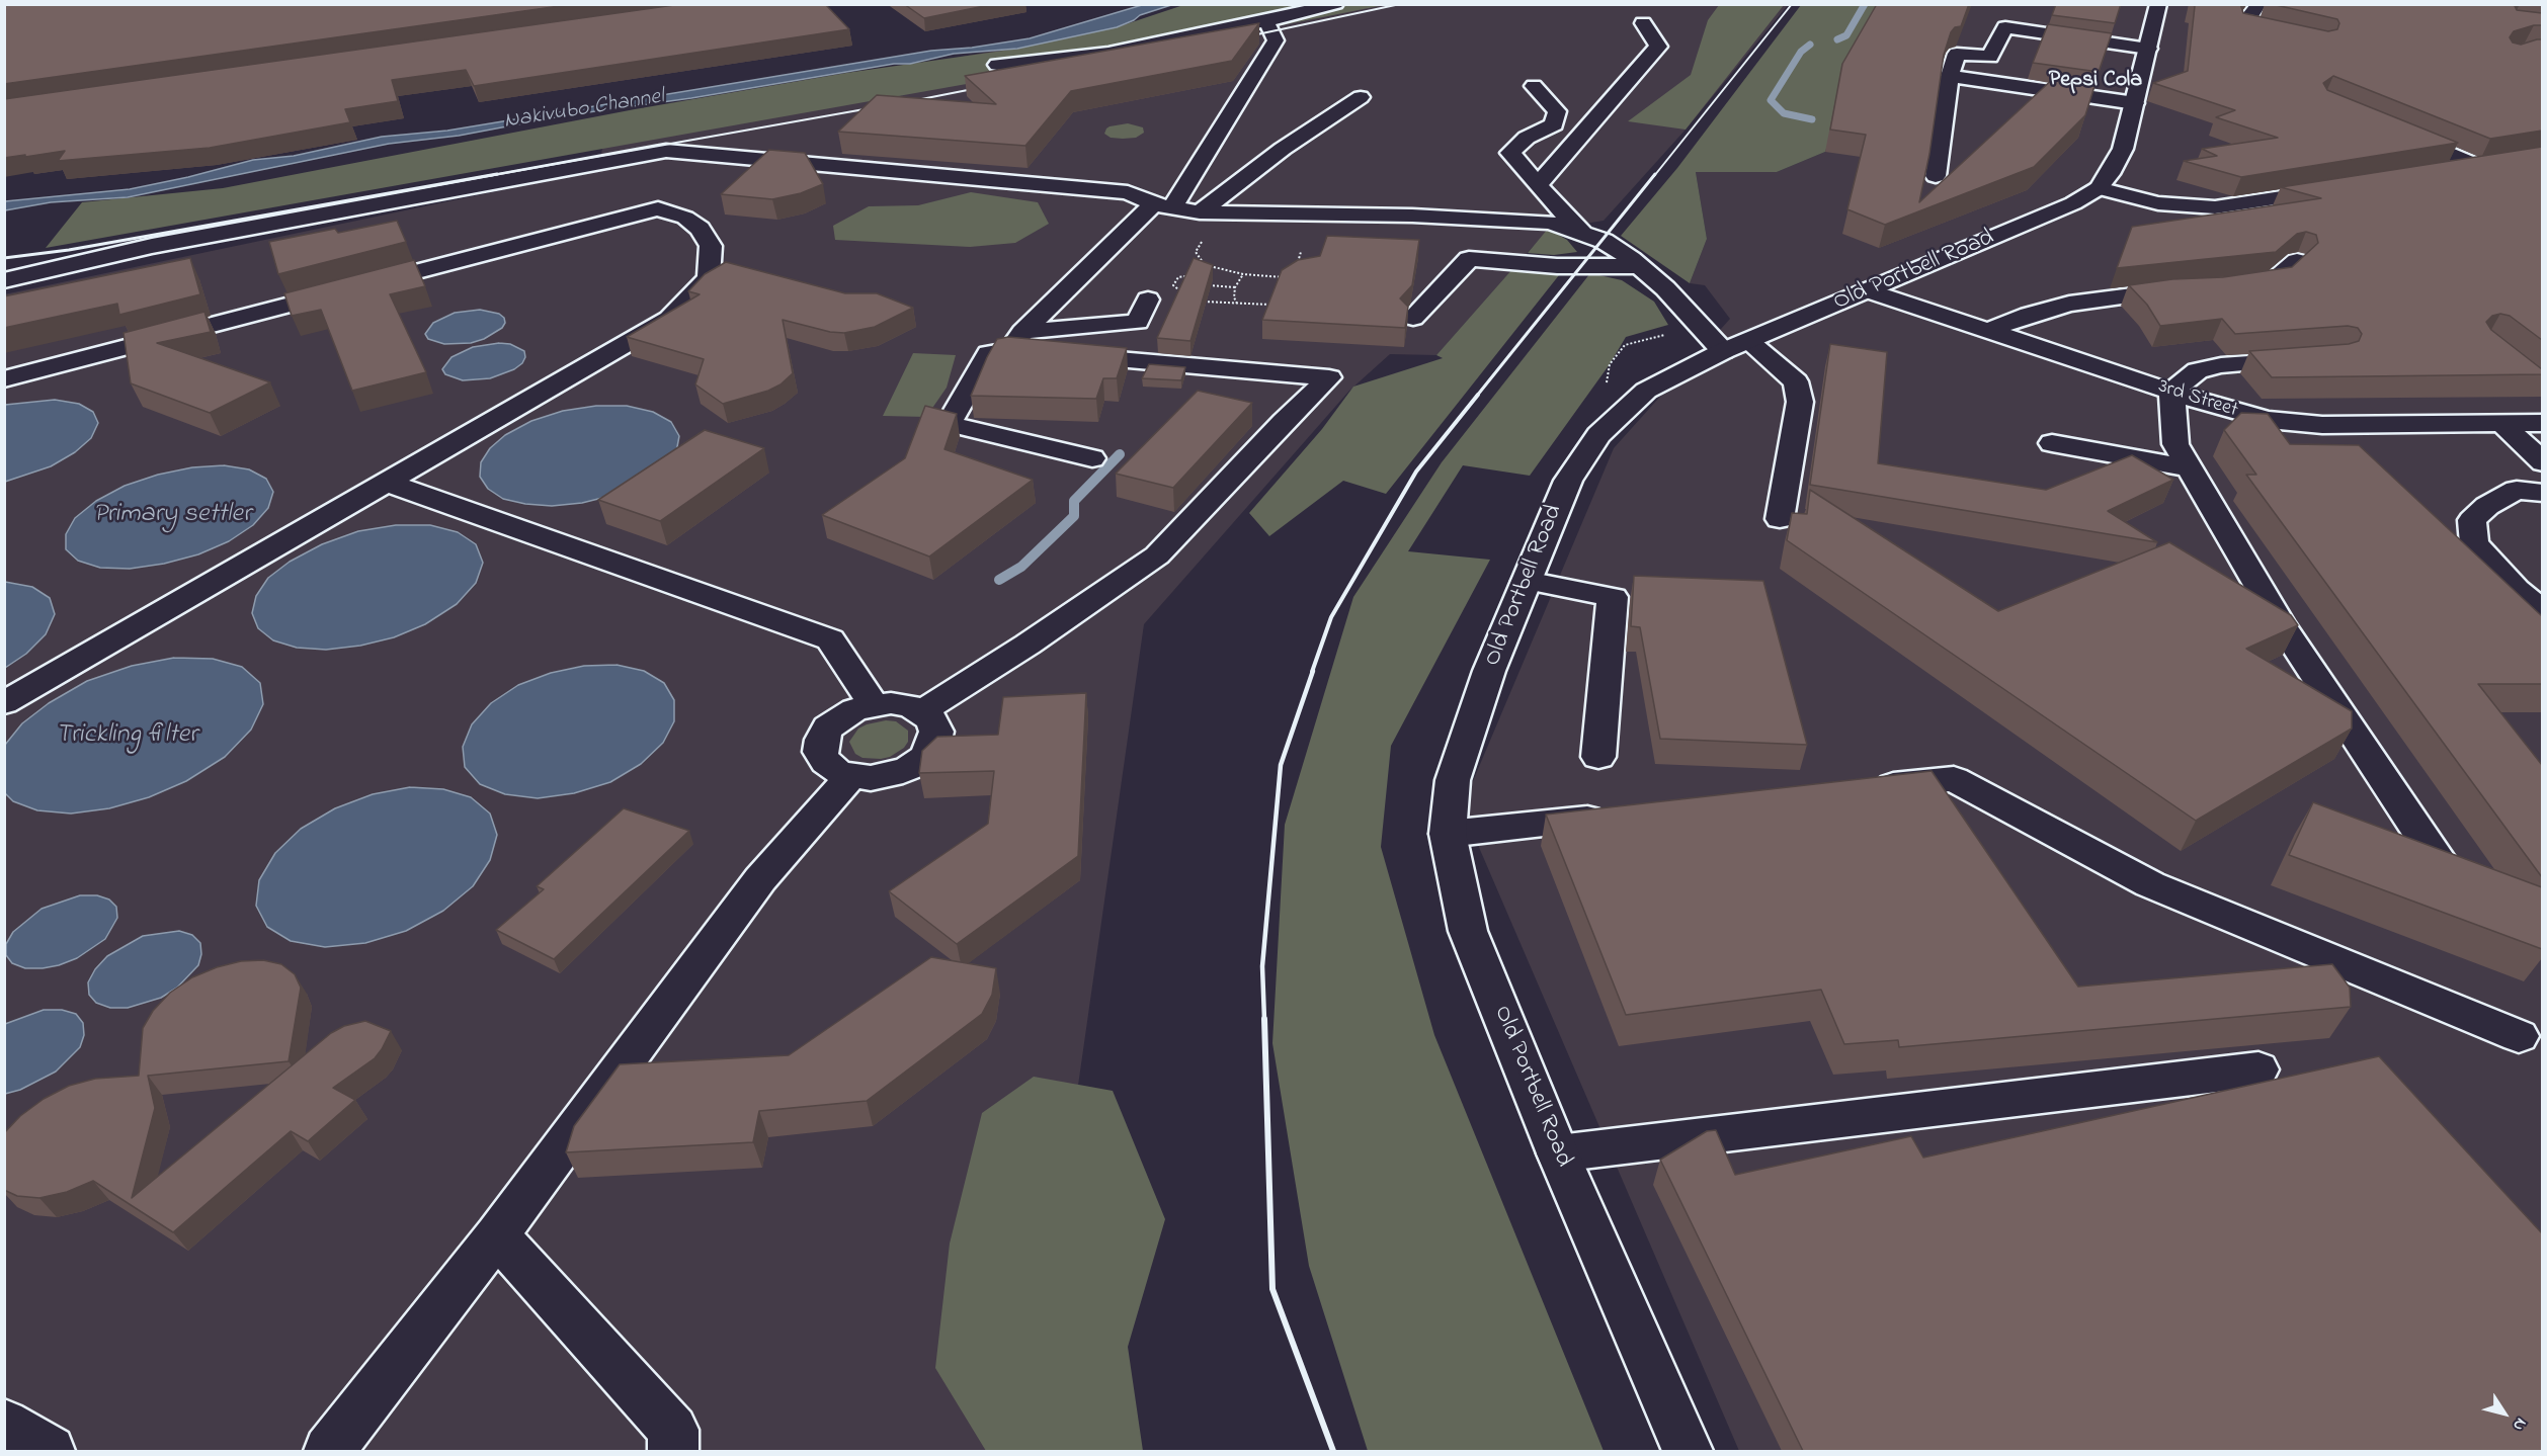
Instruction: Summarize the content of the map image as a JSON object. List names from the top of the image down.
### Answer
{
  "streets": {
    "main road": ["Old Portbell Road", "3rd Street"]
  },
  "crossings": [
    ["Old Portbell Road", "3rd Street"]
  ],
  "districts": ["Pepsi Cola"],
  "water": ["Nakivubo Channel", "Primary settler", "Trickling filter"],
  "north": "bottom right"
}
